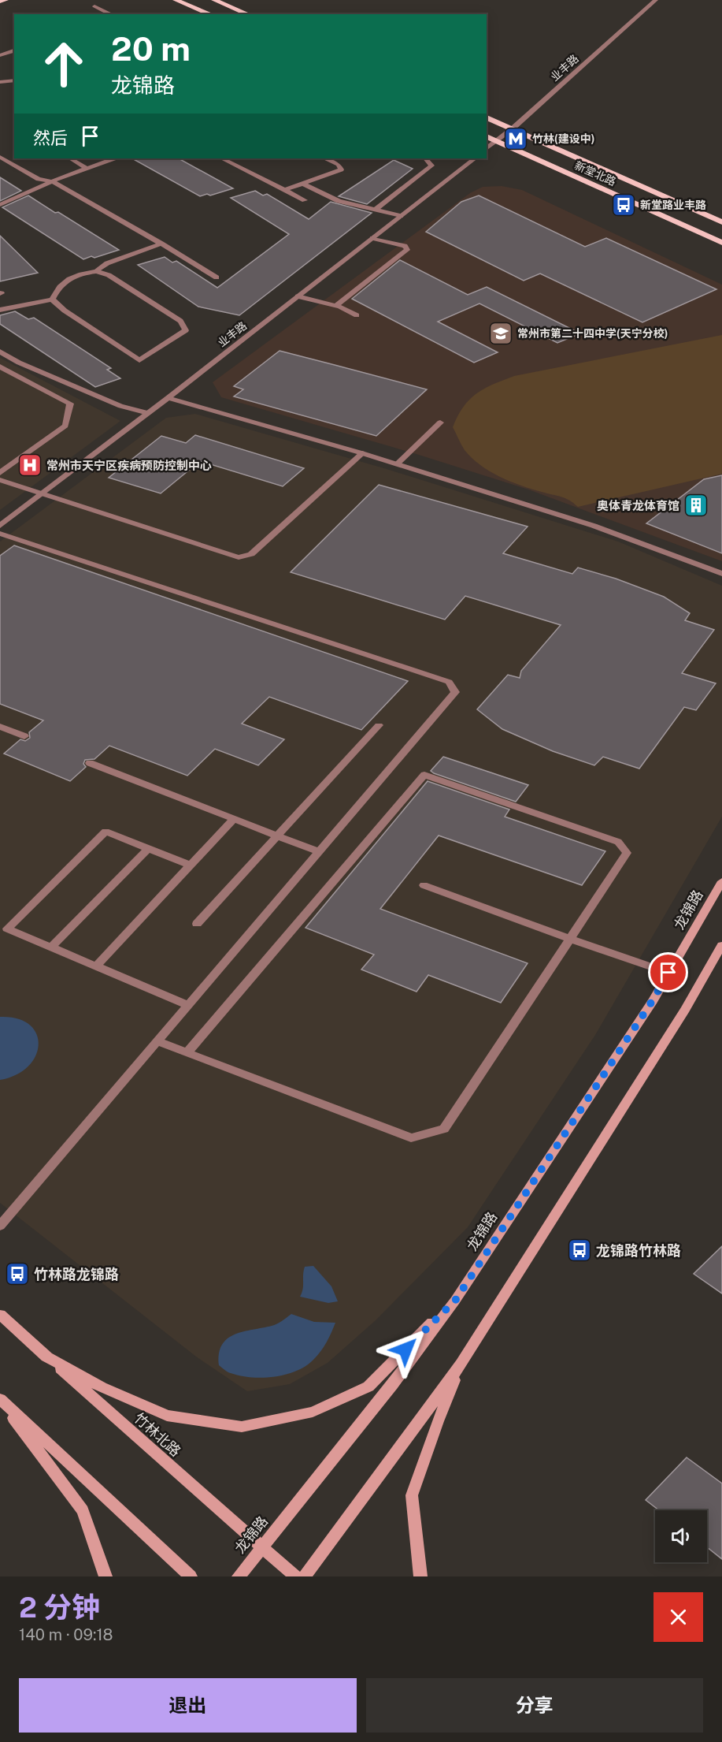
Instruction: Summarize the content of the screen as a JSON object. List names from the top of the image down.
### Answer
{
  "streets": {
    "main road": ["新堂北路", "龙锦路", "竹林北路"],
    "street": ["业丰路"]
  },
  "crossings": [
    ["业丰路", "新堂北路"],
    ["龙锦路", "竹林北路"]
  ],
  "places": {
    "metro station": ["竹林(建设中)"],
    "bus stop": ["新堂路业丰路", "龙锦路竹林路", "竹林路龙锦路"],
    "school or university": ["常州市第二十四中学(天宁分校)"],
    "hospital": ["常州市天宁区疾病预防控制中心"],
    "building": ["奥体青龙体育馆"]
  },
  "page": {
    "turn": ["20 m", "龙锦路"],
    "then": "然后",
    "heading": ["2 分钟", "140 m · 09:18"],
    "buttons": ["退出", "分享"]
  }
}
